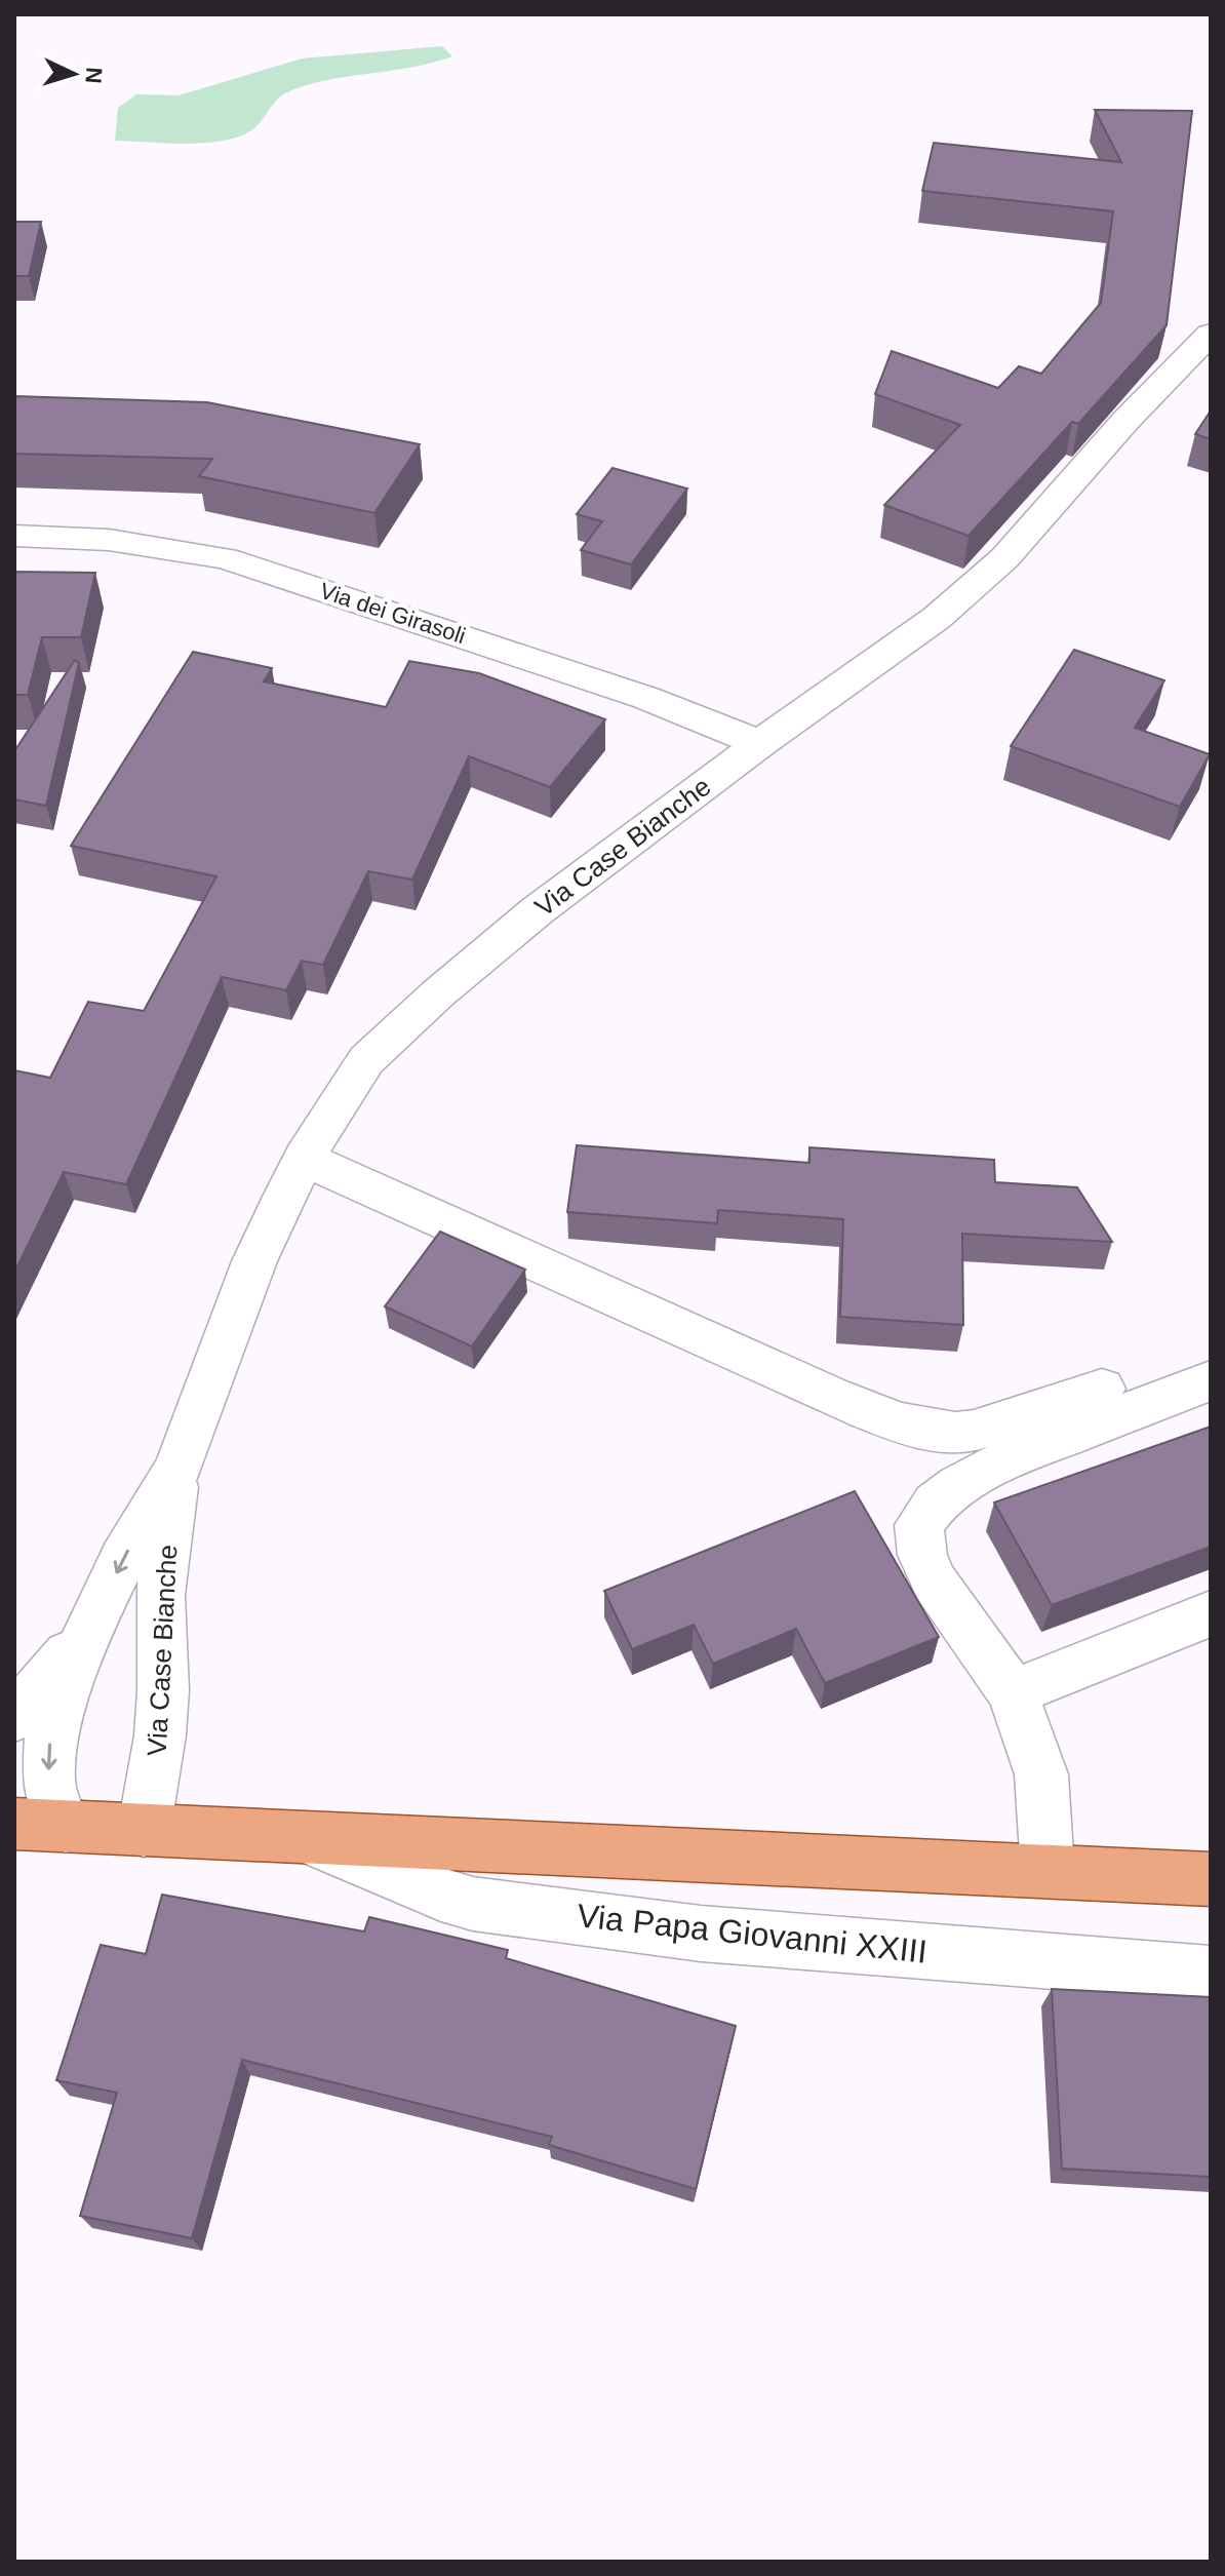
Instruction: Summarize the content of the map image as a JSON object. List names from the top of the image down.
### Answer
{
  "streets": {
    "main road": ["Via Papa Giovanni XXIII"],
    "street": ["Via dei Girasoli", "Via Case Bianche"]
  },
  "crossings": [
    ["Via dei Girasoli", "Via Case Bianche"],
    ["Via Case Bianche", "Via Papa Giovanni XXIII"]
  ],
  "north": "right"
}
